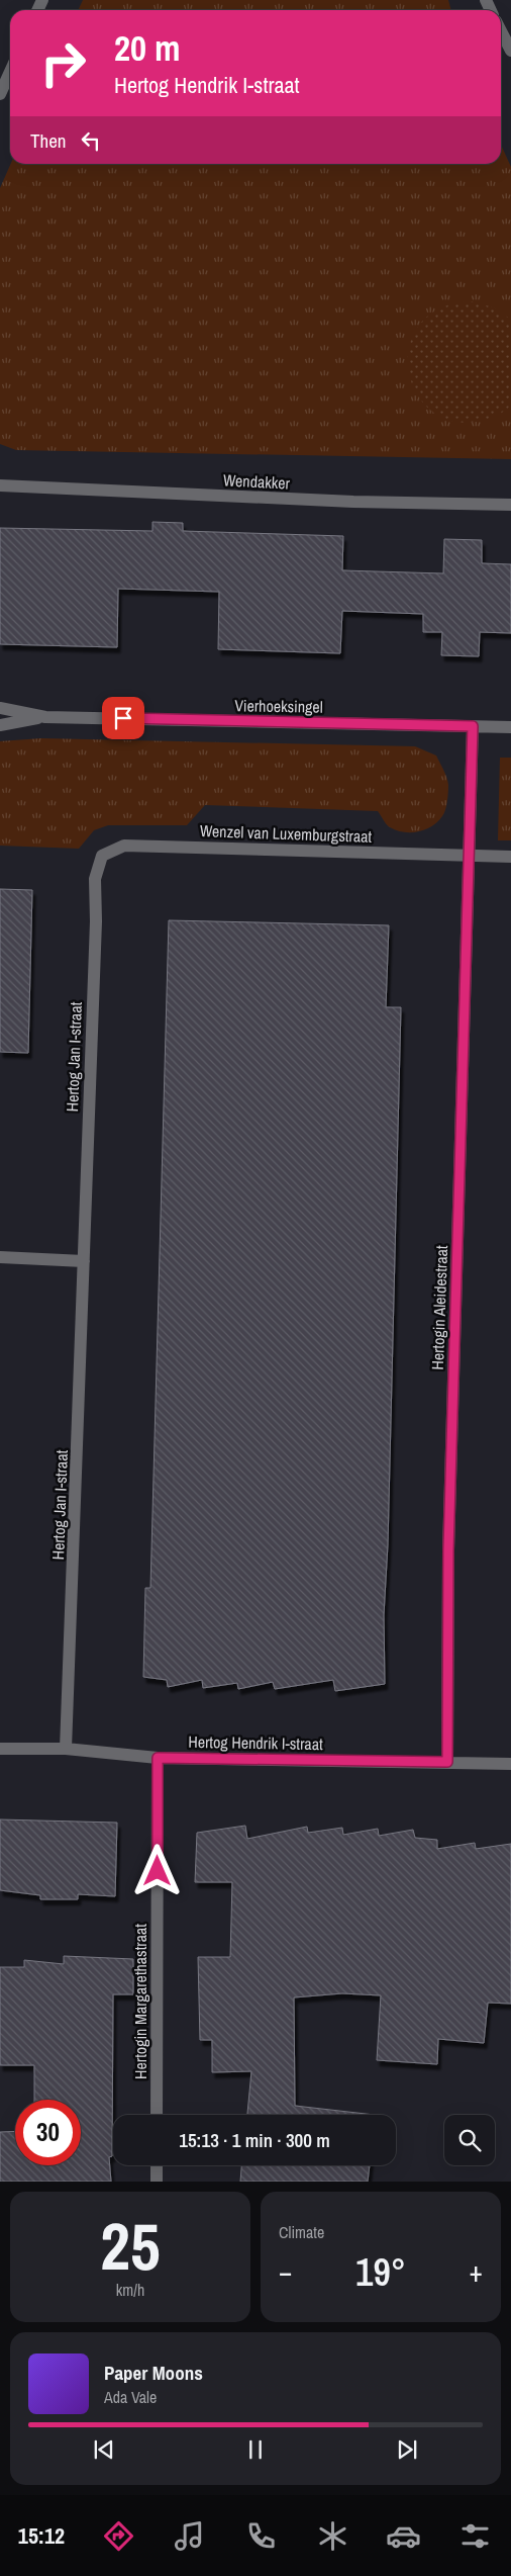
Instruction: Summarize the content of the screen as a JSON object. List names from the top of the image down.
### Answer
{
  "streets": {
    "street": [
      "Wendakker",
      "Vierhoeksingel",
      "Wenzel van Luxemburgstraat",
      "Hertog Jan I-straat",
      "Hertogin Aleidestraat",
      "Hertog Hendrik I-straat",
      "Hertogin Margarethastraat"
    ]
  },
  "crossings": [
    ["Wenzel van Luxemburgstraat", "Hertog Jan I-straat"],
    ["Wenzel van Luxemburgstraat", "Hertogin Aleidestraat"],
    ["Hertog Jan I-straat", "Hertog Hendrik I-straat"],
    ["Hertogin Aleidestraat", "Hertog Hendrik I-straat"],
    ["Hertog Hendrik I-straat", "Hertogin Margarethastraat"]
  ],
  "page": {
    "turn": ["20 m", "Hertog Hendrik I-straat"],
    "then": "Then",
    "limit": "30",
    "trip": "15:13 · 1 min · 300 m",
    "tile": [
      ["25", "km/h"],
      "Climate"
    ],
    "heat": ["−", "19°", "+"],
    "song": ["Paper Moons", "Ada Vale"],
    "tabs": "15:12"
  }
}
